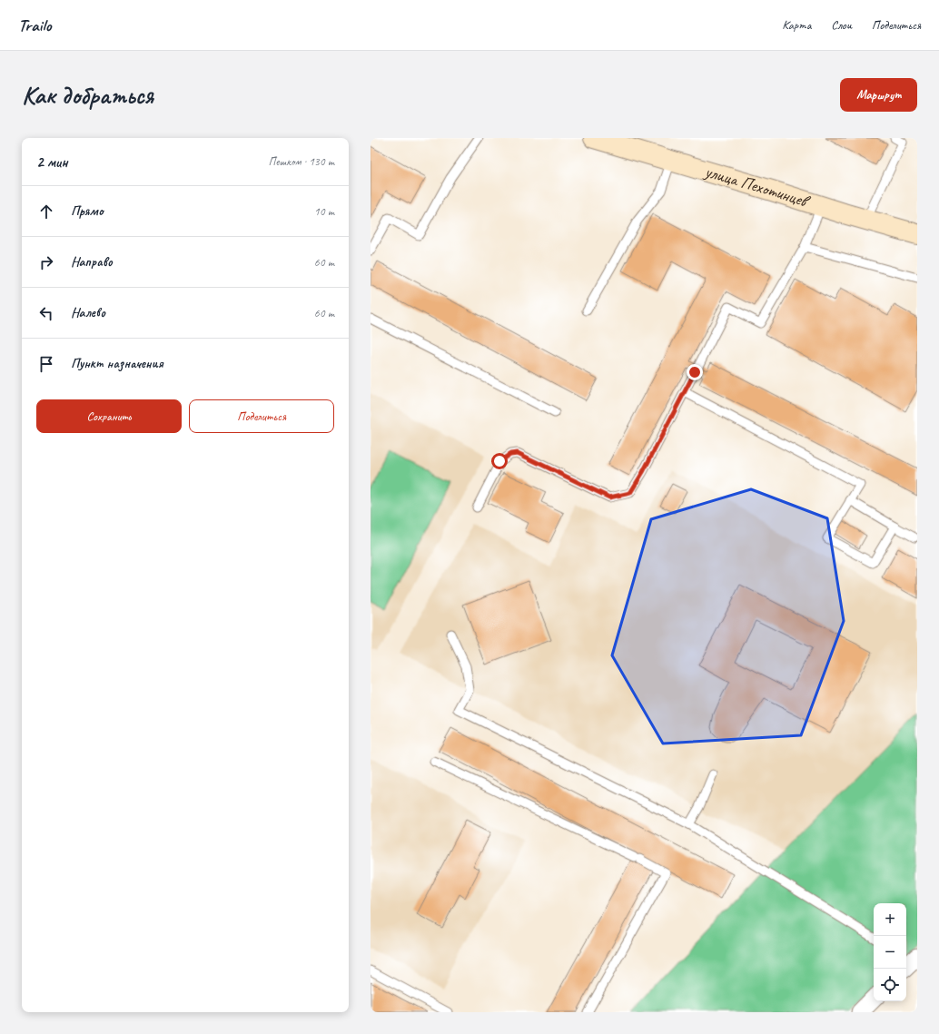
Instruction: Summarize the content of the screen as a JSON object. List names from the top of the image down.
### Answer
{
  "streets": {
    "main road": ["улица Пехотинцев"]
  },
  "page": {
    "header": "Trailo",
    "nav": ["Карта", "Слои", "Поделиться"],
    "buttons": [
      "Маршрут",
      ["Сохранить", "Поделиться"]
    ],
    "title": "Как добраться",
    "heading": ["2 мин", "Пешком · 130 m"],
    "list": [
      ["Прямо", "10 m"],
      ["Направо", "60 m"],
      ["Налево", "60 m"],
      "Пункт назначения"
    ],
    "map_buttons": ["+", "−"]
  }
}
